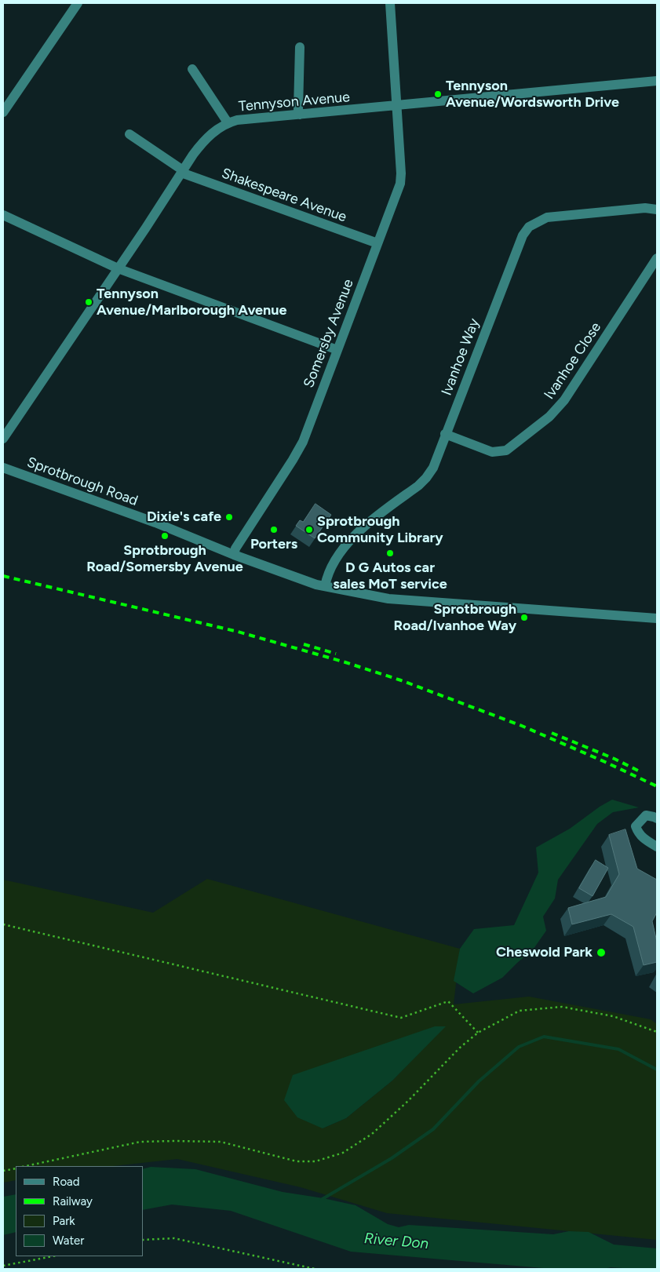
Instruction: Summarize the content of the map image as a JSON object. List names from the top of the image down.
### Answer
{
  "streets": {
    "street": [
      "Tennyson Avenue",
      "Shakespeare Avenue",
      "Somersby Avenue",
      "Ivanhoe Way",
      "Ivanhoe Close",
      "Sprotbrough Road"
    ]
  },
  "crossings": [
    ["Tennyson Avenue", "Shakespeare Avenue"],
    ["Tennyson Avenue", "Somersby Avenue"],
    ["Shakespeare Avenue", "Somersby Avenue"],
    ["Somersby Avenue", "Sprotbrough Road"],
    ["Ivanhoe Way", "Ivanhoe Close"],
    ["Ivanhoe Way", "Sprotbrough Road"]
  ],
  "water": ["River Don"],
  "places": [
    "Tennyson Avenue/Wordsworth Drive",
    "Tennyson Avenue/Marlborough Avenue",
    "Dixie's cafe",
    "Porters",
    "Sprotbrough Community Library",
    "Sprotbrough Road/Somersby Avenue",
    "D G Autos car sales MoT service",
    "Sprotbrough Road/Ivanhoe Way",
    "Cheswold Park"
  ],
  "legend": [
    "Road",
    "Railway",
    "Park",
    "Water"
  ]
}
